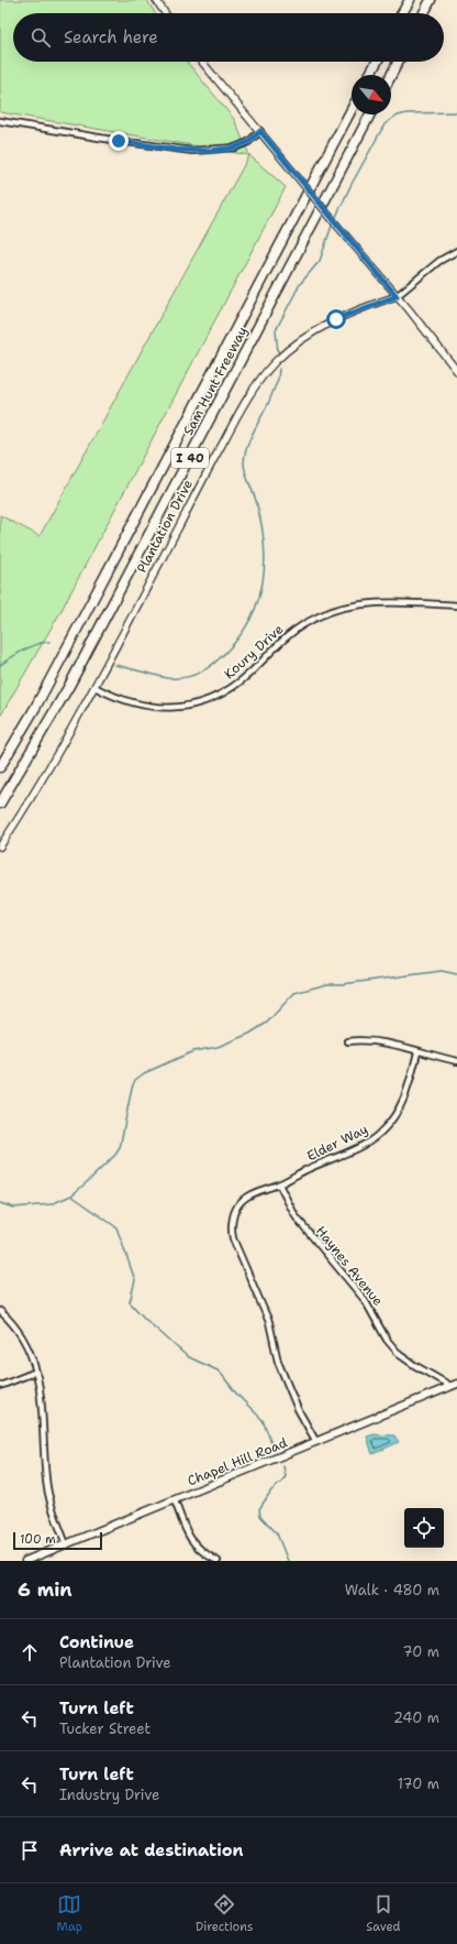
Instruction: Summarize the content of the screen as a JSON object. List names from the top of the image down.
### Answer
{
  "streets": {
    "highway": ["Sam Hunt Freeway", "I 40"],
    "main road": ["Chapel Hill Road"],
    "street": [
      "Plantation Drive",
      "Koury Drive",
      "Elder Way",
      "Haynes Avenue"
    ]
  },
  "crossings": [
    ["Plantation Drive", "Koury Drive"],
    ["Elder Way", "Haynes Avenue"],
    ["Elder Way", "Chapel Hill Road"],
    ["Haynes Avenue", "Chapel Hill Road"]
  ],
  "scale_bar": "100 m",
  "north": "bottom right",
  "page": {
    "search": "Search here",
    "scale": "100 m",
    "heading": ["6 min", "Walk · 480 m"],
    "list": [
      ["Continue", "Plantation Drive", "70 m"],
      ["Turn left", "Tucker Street", "240 m"],
      ["Turn left", "Industry Drive", "170 m"],
      "Arrive at destination"
    ],
    "nav": ["Map", "Directions", "Saved"]
  }
}
